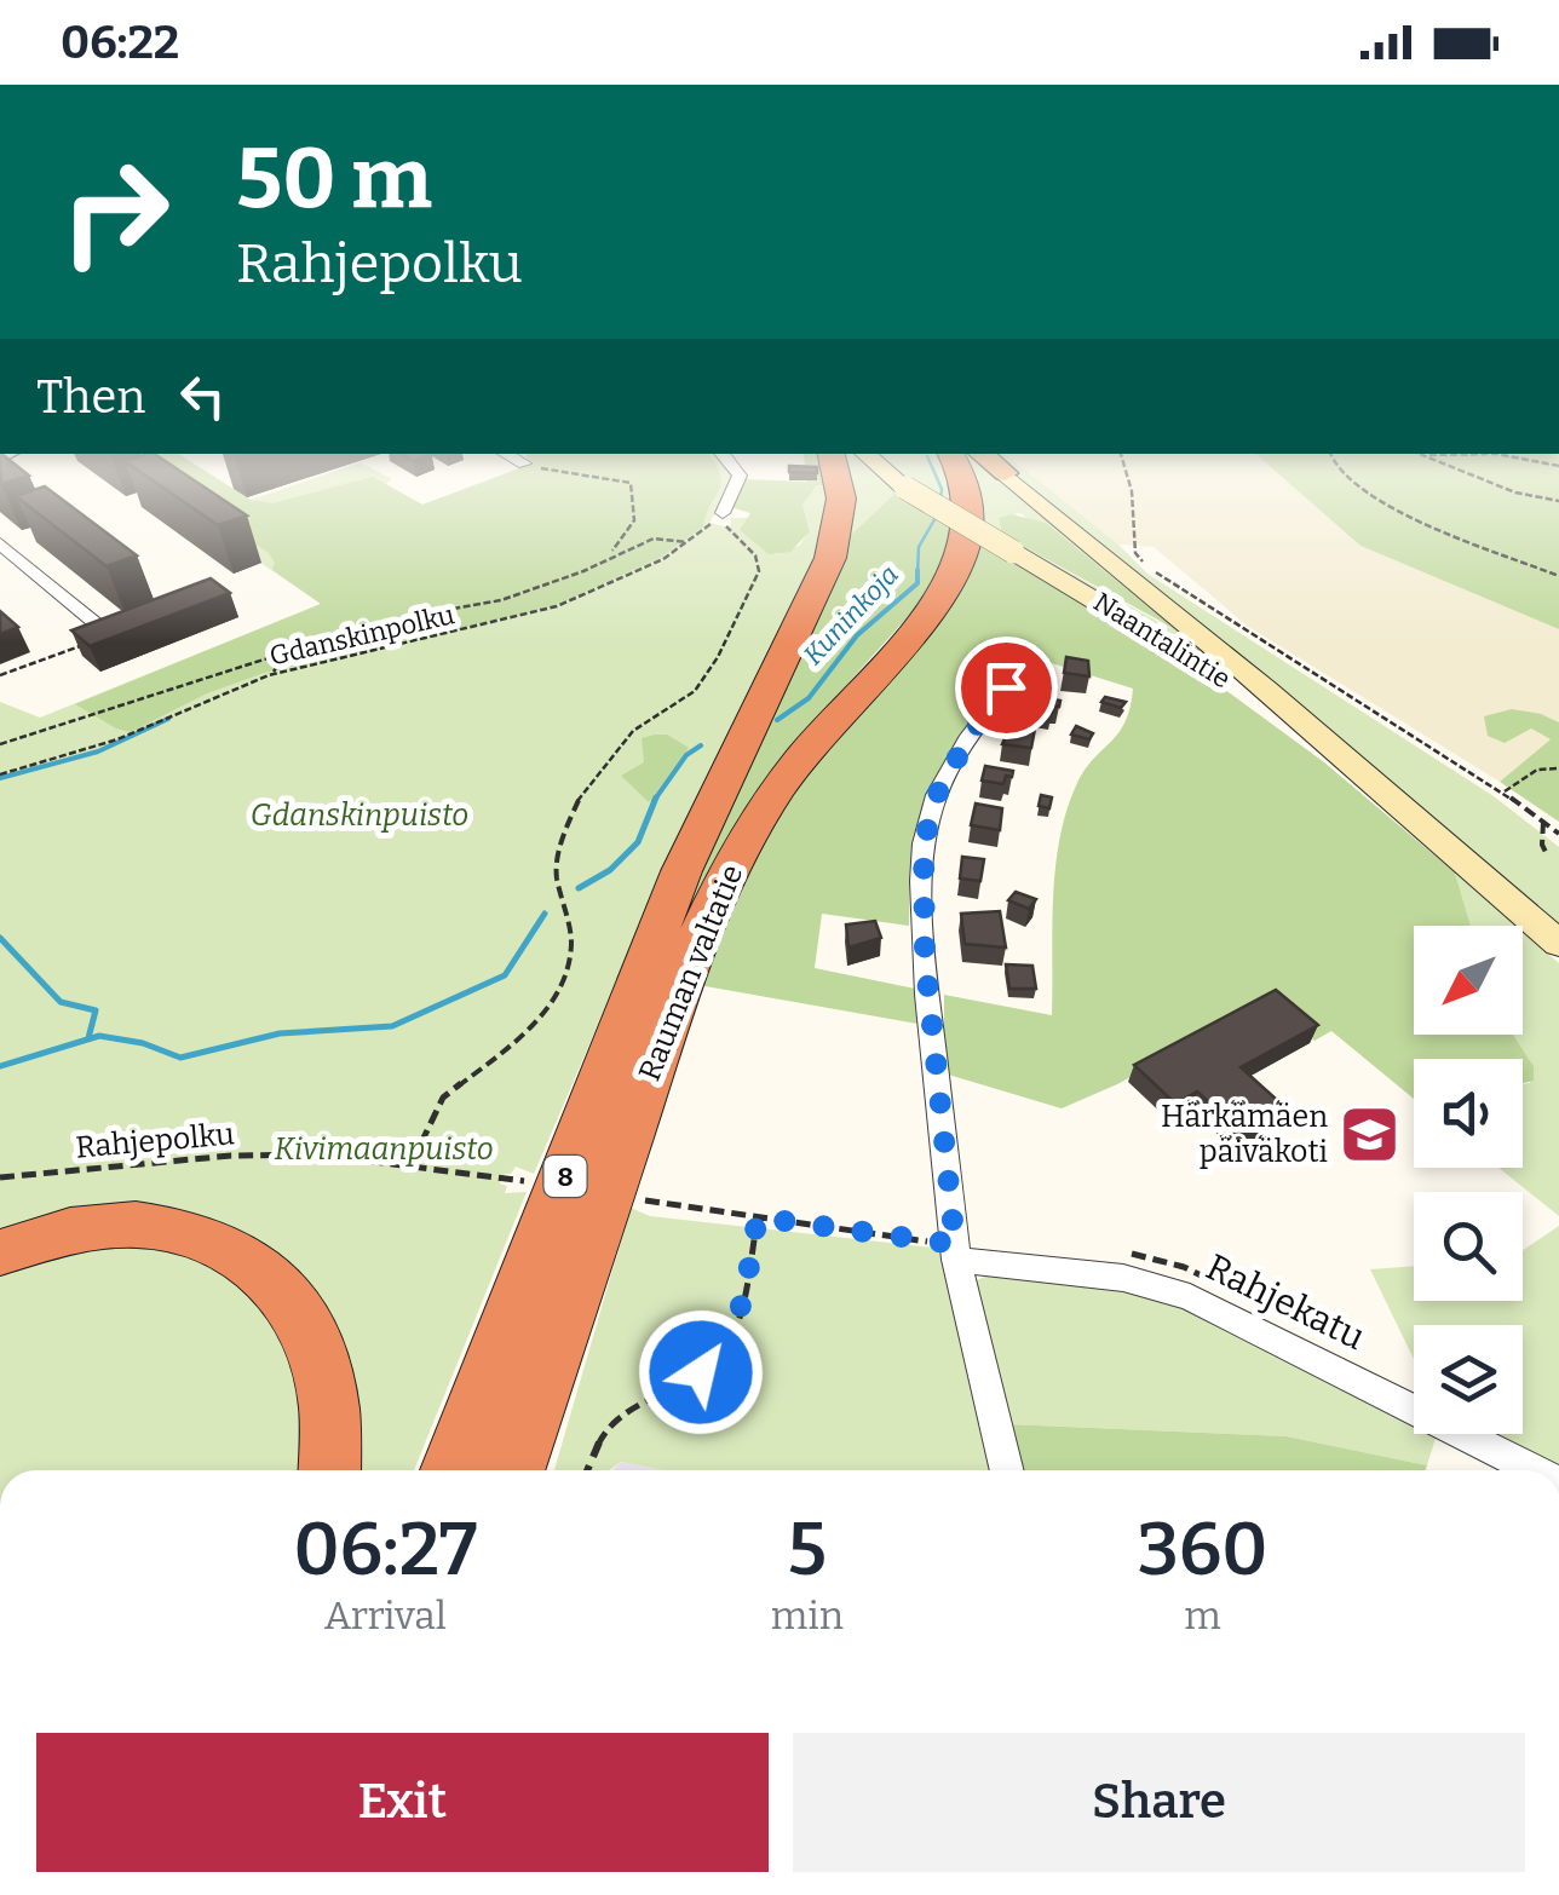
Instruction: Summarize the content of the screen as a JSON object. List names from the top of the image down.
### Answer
{
  "streets": {
    "highway": ["Rauman valtatie", "8"],
    "main road": ["Naantalintie"],
    "street": ["Rahjekatu"],
    "path": ["Gdanskinpolku", "Rahjepolku"]
  },
  "water": ["Kuninkoja"],
  "parks": ["Gdanskinpuisto", "Kivimaanpuisto"],
  "places": {
    "school or university": ["Härkämäen päiväkoti"]
  },
  "north": "bottom left",
  "page": {
    "status": "06:22",
    "turn": ["50 m", "Rahjepolku"],
    "then": "Then",
    "eta": [
      "06:27",
      "Arrival",
      "5",
      "min",
      "360",
      "m"
    ],
    "buttons": ["Exit", "Share"]
  }
}
